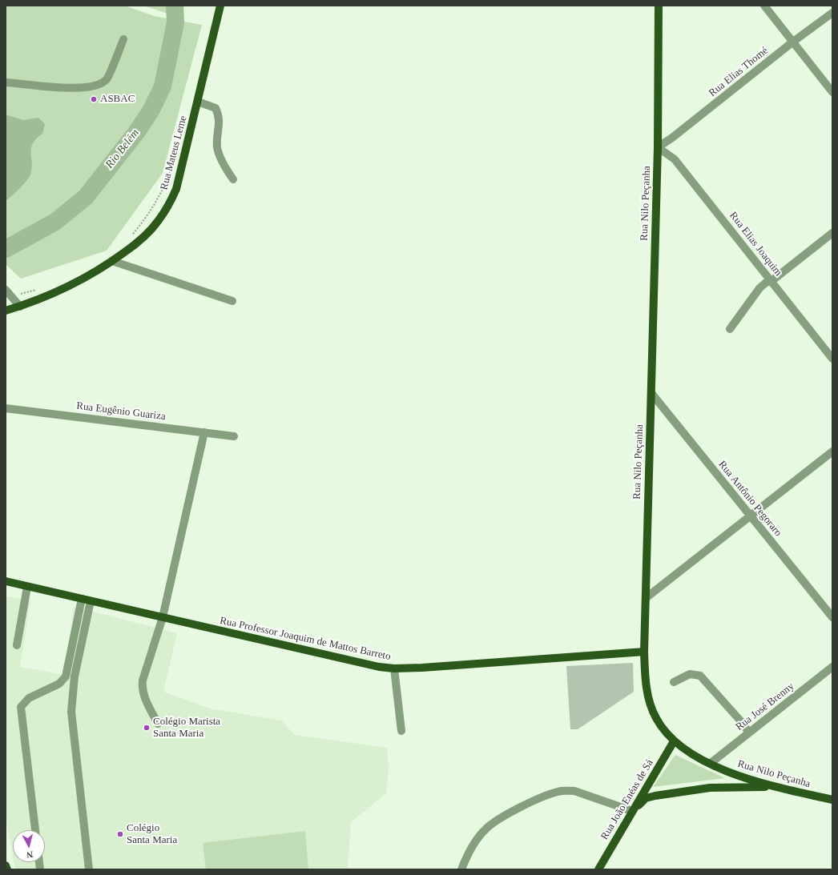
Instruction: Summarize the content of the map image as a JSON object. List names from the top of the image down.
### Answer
{
  "streets": {
    "main road": [
      "Rua Mateus Leme",
      "Rua Nilo Peçanha",
      "Rua Professor Joaquim de Mattos Barreto",
      "Rua João Enéas de Sá"
    ],
    "street": [
      "Rua Elias Thomé",
      "Rua Elias Joaquim",
      "Rua Eugênio Guariza",
      "Rua Antônio Pegoraro",
      "Rua José Brenny"
    ]
  },
  "crossings": [
    ["Rua Elias Thomé", "Rua Nilo Peçanha"],
    ["Rua Elias Thomé", "Rua Elias Joaquim"],
    ["Rua Nilo Peçanha", "Rua Elias Joaquim"],
    ["Rua Nilo Peçanha", "Rua Antônio Pegoraro"],
    ["Rua Nilo Peçanha", "Rua Professor Joaquim de Mattos Barreto"],
    ["Rua Nilo Peçanha", "Rua José Brenny"],
    ["Rua Nilo Peçanha", "Rua João Enéas de Sá"]
  ],
  "water": ["Rio Belém"],
  "places": ["ASBAC", "Colégio Marista Santa Maria", "Colégio Santa Maria"],
  "north": "bottom"
}
